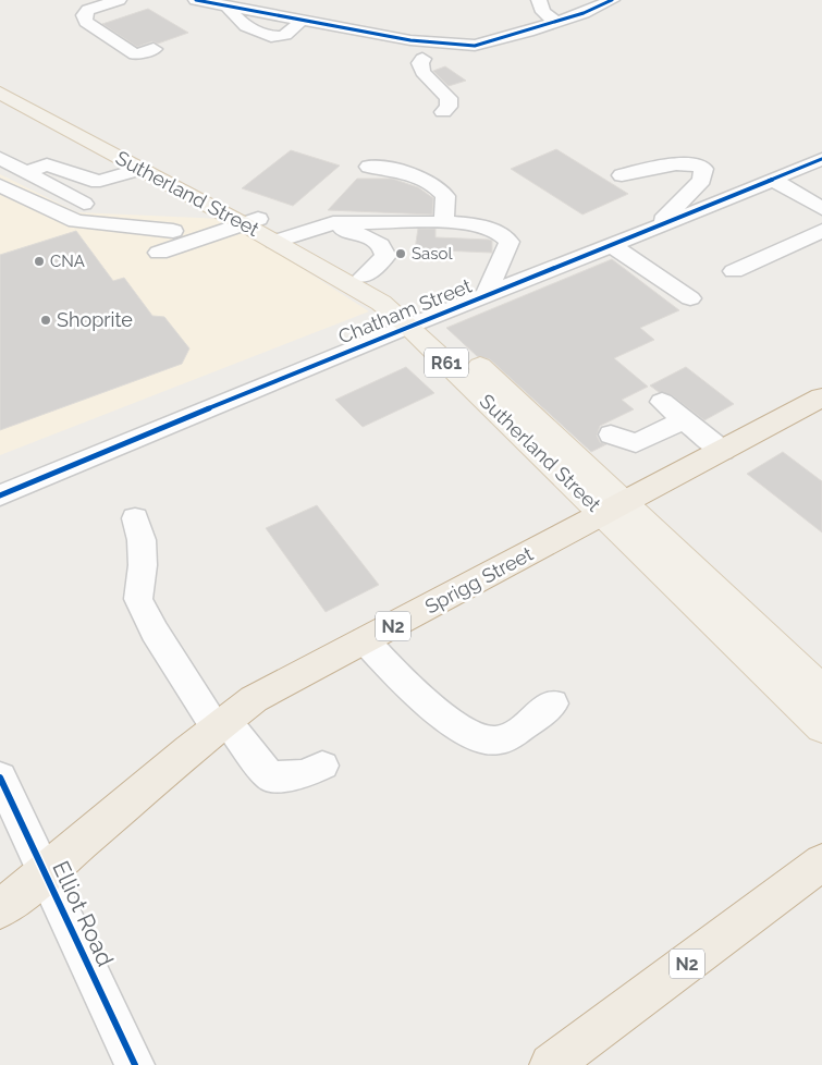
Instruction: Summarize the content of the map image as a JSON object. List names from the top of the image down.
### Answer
{
  "streets": {
    "highway": ["Sprigg Street", "N2"],
    "main road": ["Sutherland Street", "R61"],
    "street": ["Chatham Street", "Elliot Road"]
  },
  "crossings": [
    ["Sutherland Street", "Chatham Street"],
    ["Sutherland Street", "Sprigg Street"],
    ["Sprigg Street", "Elliot Road"]
  ],
  "places": ["Sasol", "CNA", "Shoprite"]
}
